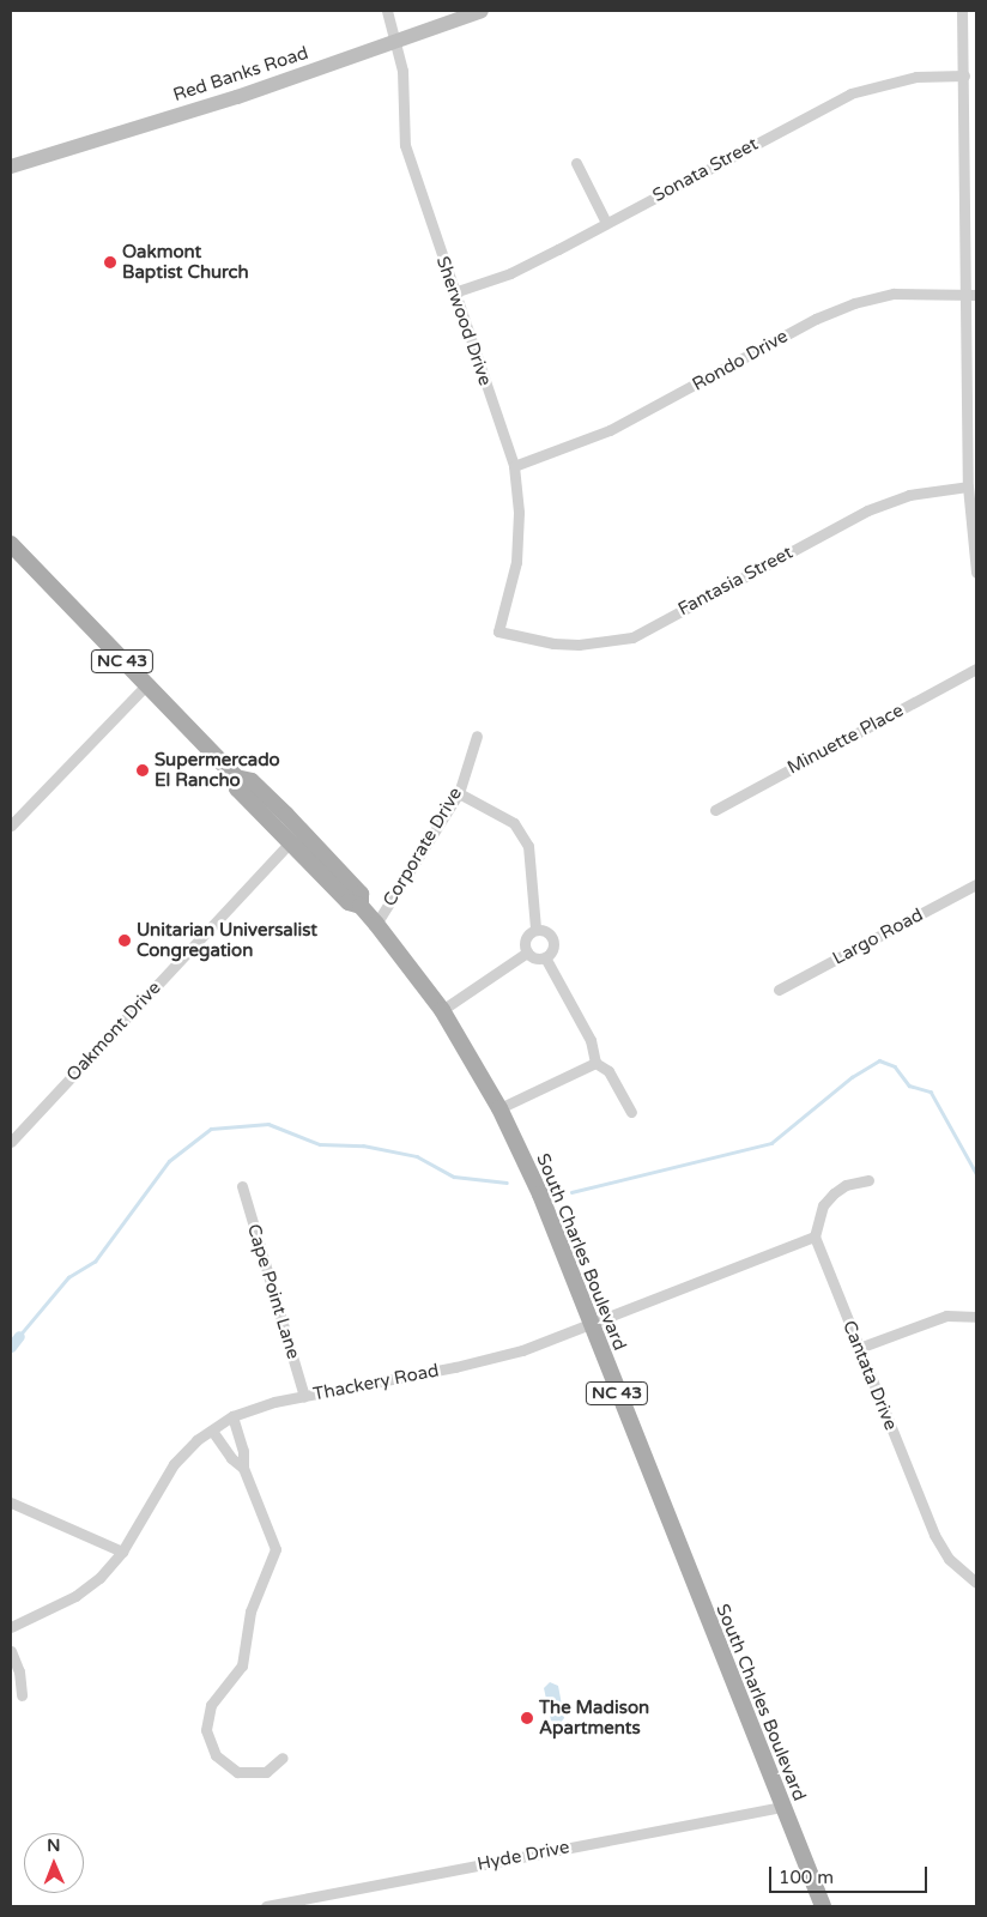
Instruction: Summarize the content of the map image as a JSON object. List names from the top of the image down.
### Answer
{
  "streets": {
    "main road": ["NC 43", "South Charles Boulevard"],
    "street": [
      "Red Banks Road",
      "Sonata Street",
      "Sherwood Drive",
      "Rondo Drive",
      "Fantasia Street",
      "Minuette Place",
      "Corporate Drive",
      "Largo Road",
      "Oakmont Drive",
      "Cape Point Lane",
      "Cantata Drive",
      "Thackery Road",
      "Hyde Drive"
    ]
  },
  "crossings": [
    ["Red Banks Road", "Sherwood Drive"],
    ["Sonata Street", "Sherwood Drive"],
    ["Sherwood Drive", "Rondo Drive"],
    ["Sherwood Drive", "Fantasia Street"],
    ["Corporate Drive", "South Charles Boulevard"],
    ["Oakmont Drive", "South Charles Boulevard"],
    ["South Charles Boulevard", "Thackery Road"],
    ["South Charles Boulevard", "Hyde Drive"],
    ["Cape Point Lane", "Thackery Road"],
    ["Cantata Drive", "Thackery Road"]
  ],
  "places": [
    "Oakmont Baptist Church",
    "Supermercado El Rancho",
    "Unitarian Universalist Congregation",
    "The Madison Apartments"
  ],
  "scale_bar": "100 m",
  "north": "top"
}
